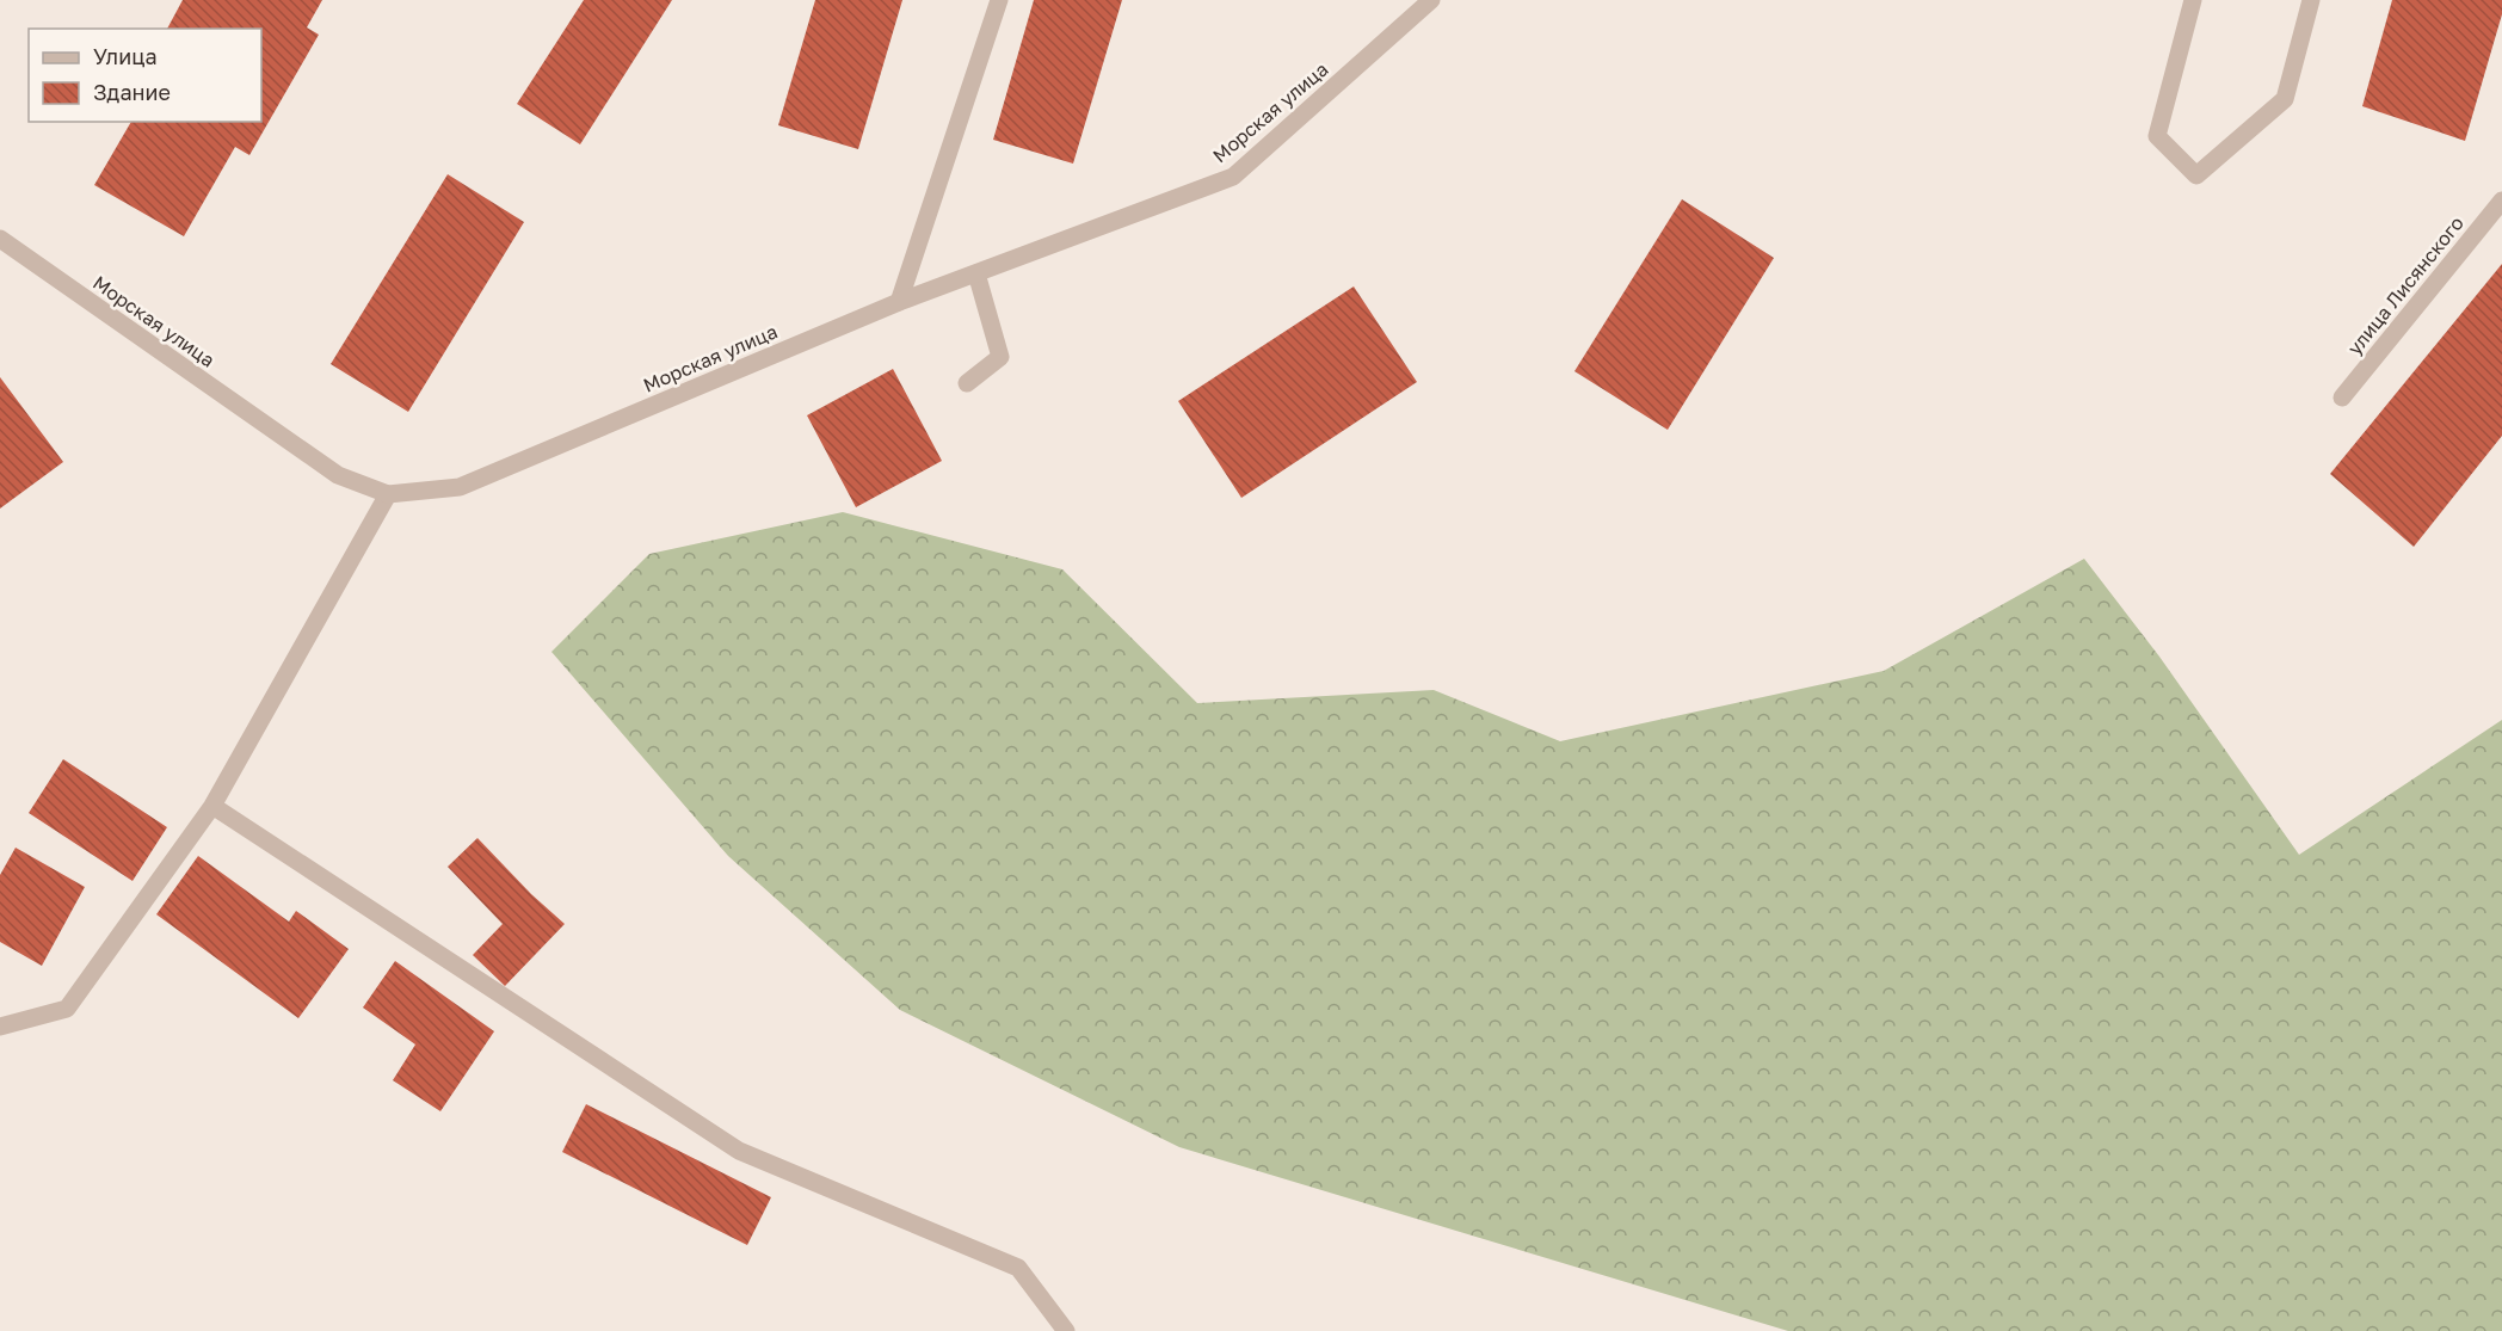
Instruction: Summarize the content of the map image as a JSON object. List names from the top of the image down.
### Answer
{
  "streets": {
    "street": ["Морская улица", "улица Лисянского"]
  },
  "legend": ["Улица", "Здание"]
}
